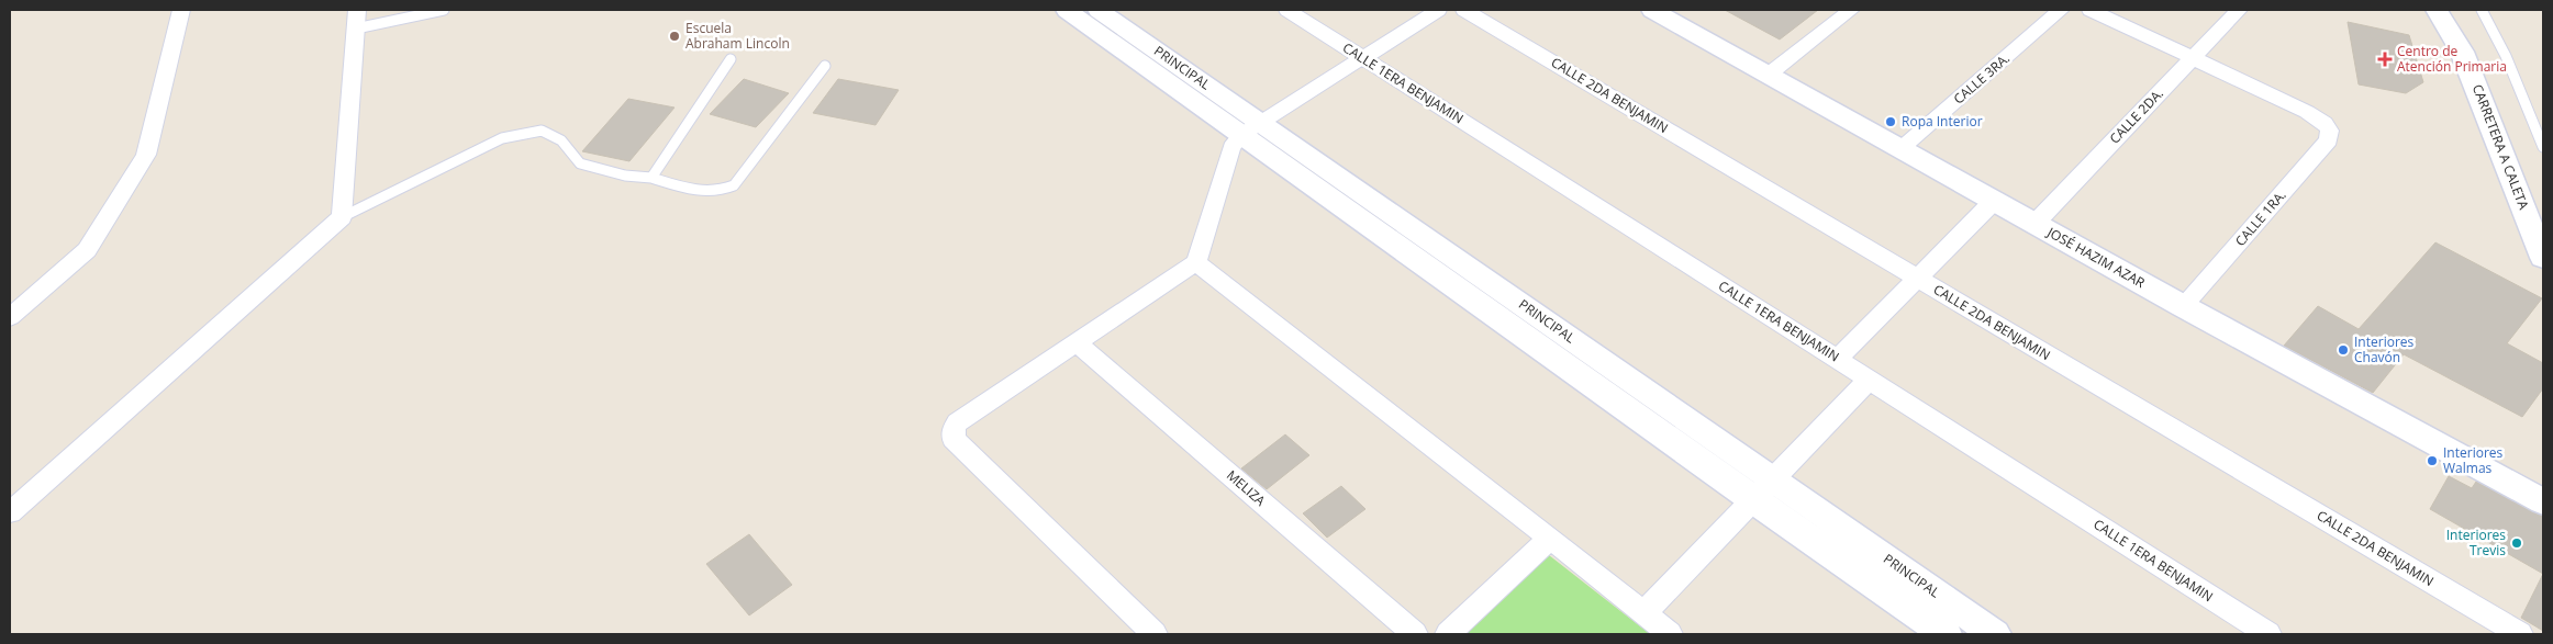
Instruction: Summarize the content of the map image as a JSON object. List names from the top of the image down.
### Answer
{
  "streets": {
    "street": [
      "PRINCIPAL",
      "CALLE 3RA.",
      "CALLE 1ERA BENJAMIN",
      "CALLE 2DA BENJAMIN",
      "CALLE 2DA.",
      "CARRETERA A CALETA",
      "CALLE 1RA.",
      "JOSÉ HAZIM AZAR",
      "MELIZA"
    ]
  },
  "crossings": [
    ["CALLE 3RA.", "JOSÉ HAZIM AZAR"],
    ["CALLE 2DA.", "CALLE 1RA."],
    ["CALLE 2DA.", "JOSÉ HAZIM AZAR"],
    ["CALLE 1RA.", "JOSÉ HAZIM AZAR"]
  ],
  "places": {
    "other": [
      "Escuela Abraham Lincoln",
      "Ropa Interior",
      "Interiores Chavón",
      "Interiores Walmas",
      "Interiores Trevis"
    ],
    "health": ["Centro de Atención Primaria"]
  }
}
